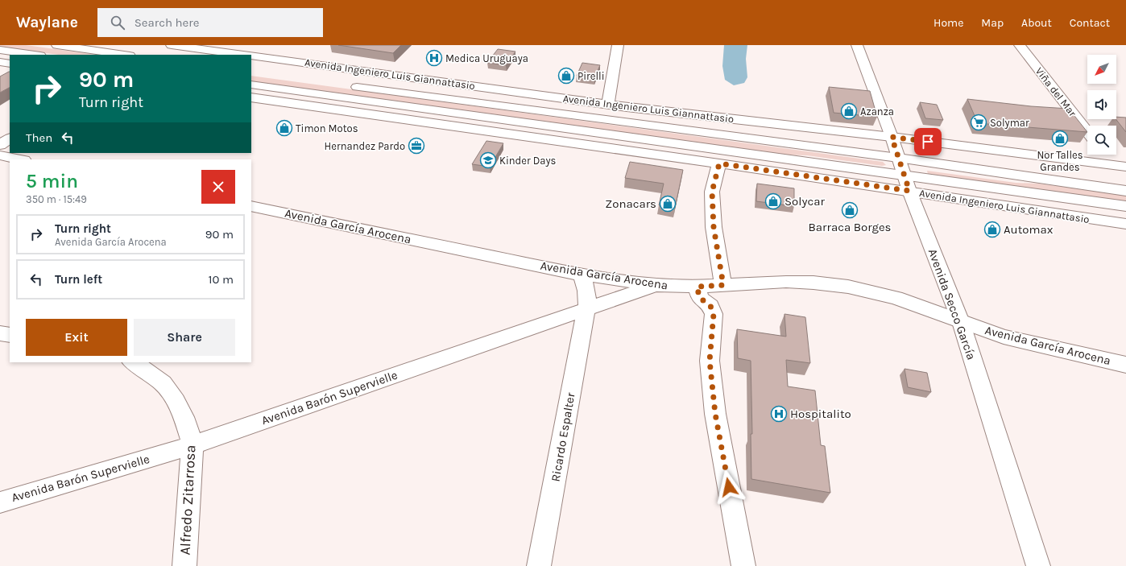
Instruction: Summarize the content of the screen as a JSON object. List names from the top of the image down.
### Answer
{
  "streets": {
    "street": [
      "Avenida Ingeniero Luis Giannattasio",
      "Viña del Mar",
      "Avenida García Arocena",
      "Avenida Secco García",
      "Avenida Barón Supervielle",
      "Ricardo Espalter",
      "Alfredo Zitarrosa"
    ]
  },
  "crossings": [
    ["Avenida Ingeniero Luis Giannattasio", "Avenida Secco García"],
    ["Avenida García Arocena", "Avenida Secco García"],
    ["Avenida García Arocena", "Avenida Barón Supervielle"],
    ["Avenida García Arocena", "Ricardo Espalter"],
    ["Avenida Barón Supervielle", "Ricardo Espalter"],
    ["Avenida Barón Supervielle", "Alfredo Zitarrosa"]
  ],
  "places": {
    "hospital": ["Medica Uruguaya", "Hospitalito"],
    "shop": [
      "Pirelli",
      "Azanza",
      "Timon Motos",
      "Nor Talles Grandes",
      "Solycar",
      "Zonacars",
      "Barraca Borges",
      "Automax"
    ],
    "supermarket": ["Solymar"],
    "office": ["Hernandez Pardo"],
    "school or university": ["Kinder Days"]
  },
  "north": "bottom left",
  "page": {
    "header": "Waylane",
    "search": "Search here",
    "nav": [
      "Home",
      "Map",
      "About",
      "Contact"
    ],
    "turn": ["90 m", "Turn right"],
    "then": "Then",
    "heading": ["5 min", "350 m · 15:49"],
    "list": [
      {
        "name": "Turn right",
        "note": "Avenida García Arocena",
        "value": "90 m"
      },
      {
        "name": "Turn left",
        "value": "10 m"
      }
    ],
    "buttons": ["Exit", "Share"]
  }
}
